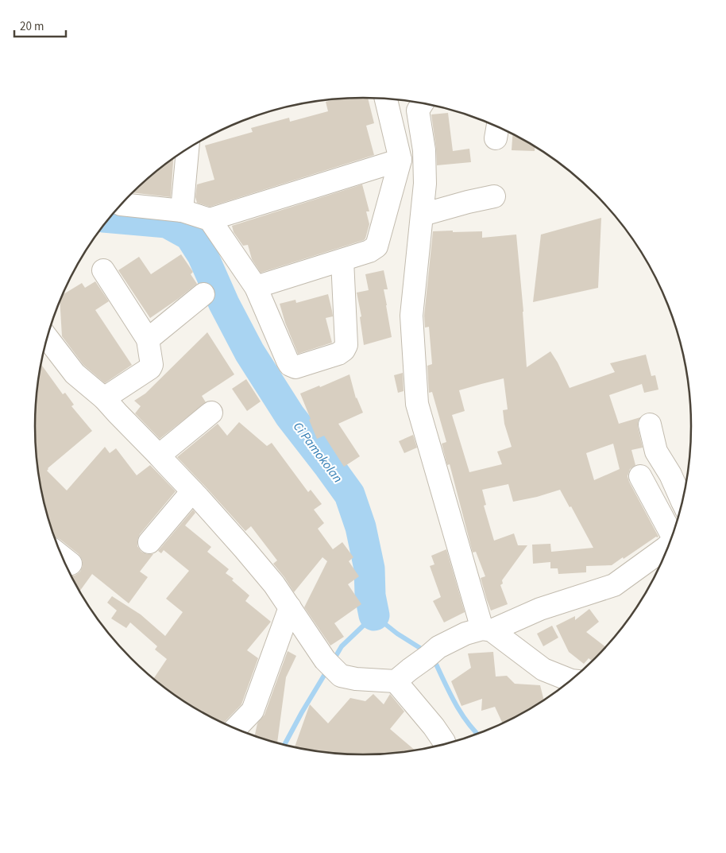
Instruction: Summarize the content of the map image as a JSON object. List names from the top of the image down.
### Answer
{
  "water": ["Ci Pamokolan"],
  "scale_bar": "20 m"
}
